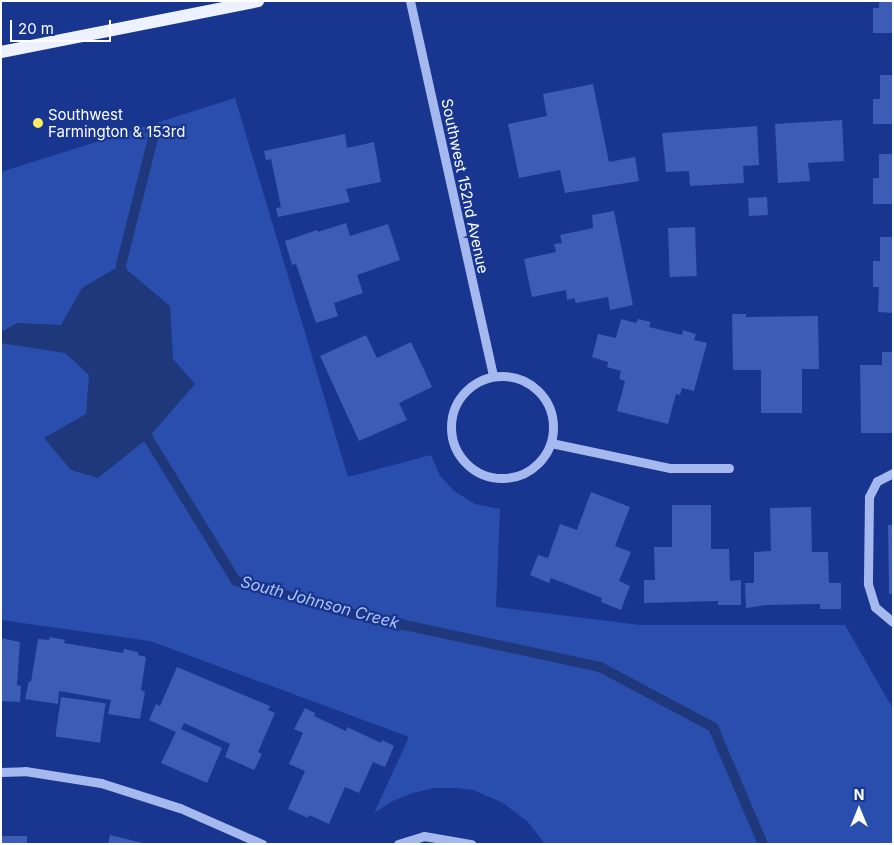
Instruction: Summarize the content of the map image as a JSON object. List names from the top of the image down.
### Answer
{
  "streets": {
    "street": ["Southwest 152nd Avenue"]
  },
  "water": ["South Johnson Creek"],
  "places": ["Southwest Farmington & 153rd"],
  "scale_bar": "20 m",
  "north": "top"
}
